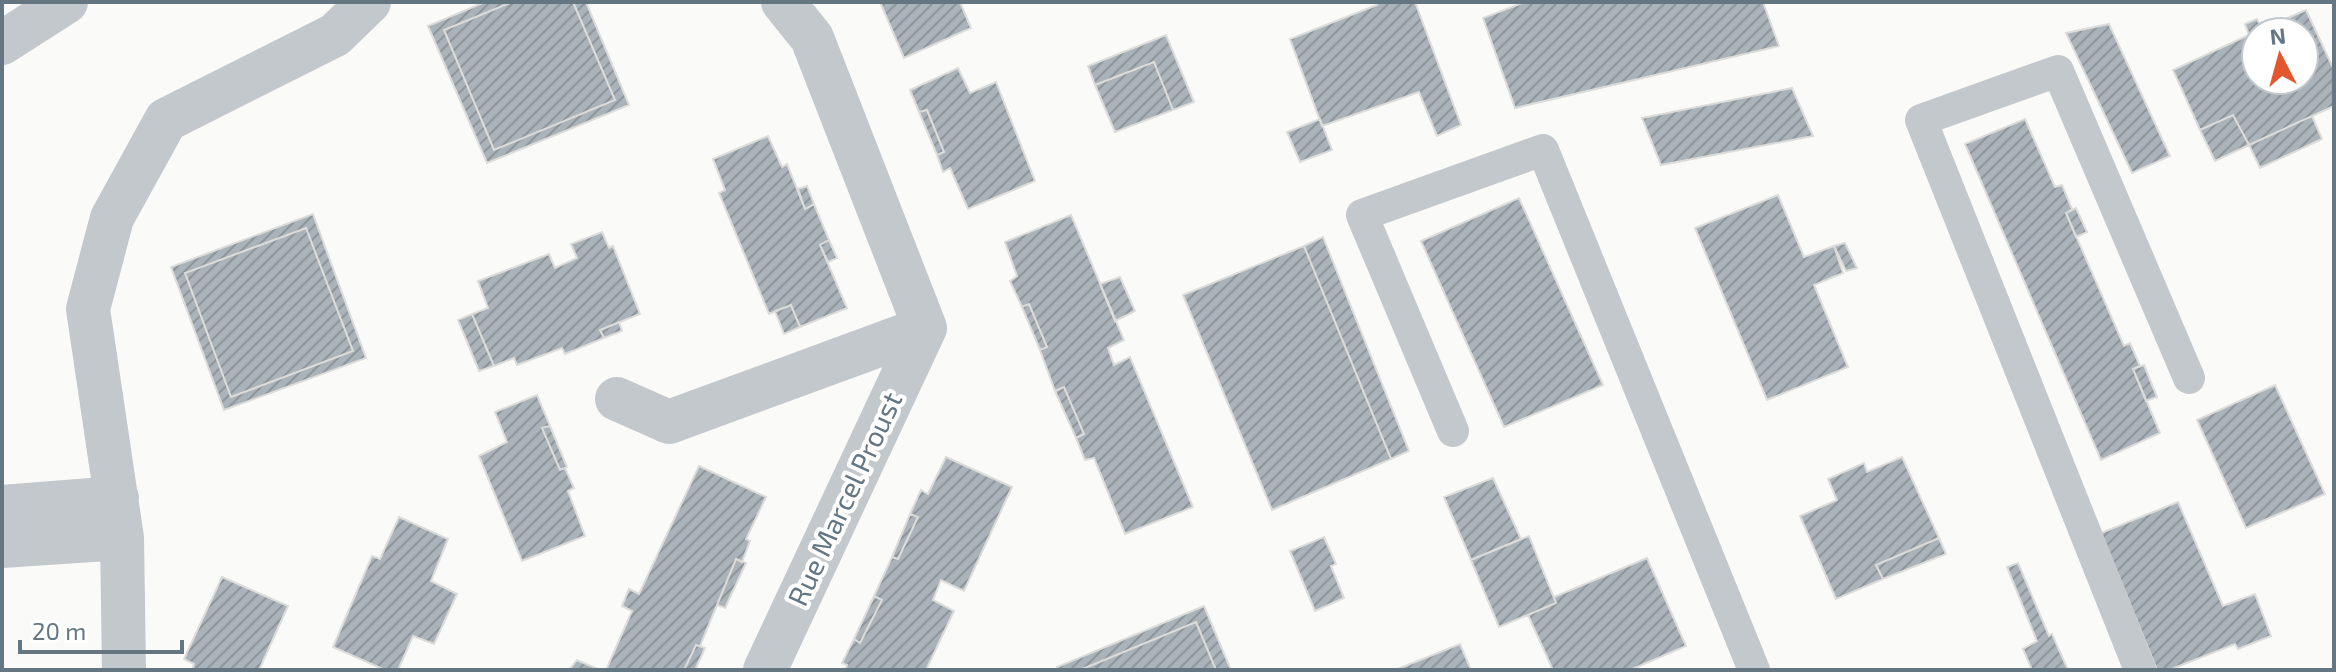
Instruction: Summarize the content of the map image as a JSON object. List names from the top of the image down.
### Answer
{
  "streets": {
    "street": ["Rue Marcel Proust"]
  },
  "scale_bar": "20 m",
  "north": "top"
}
